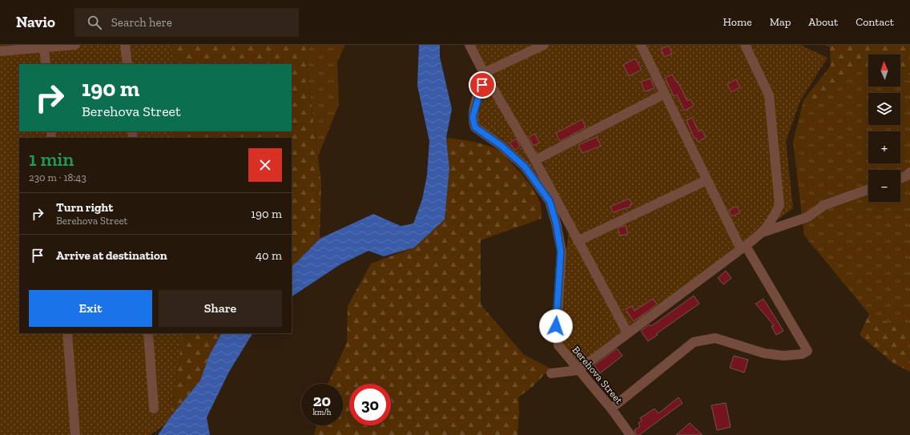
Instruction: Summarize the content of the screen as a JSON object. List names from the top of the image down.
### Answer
{
  "streets": {
    "street": ["Berehova Street"]
  },
  "north": "top",
  "page": {
    "header": "Navio",
    "search": "Search here",
    "nav": [
      "Home",
      "Map",
      "About",
      "Contact"
    ],
    "map_buttons": ["+", "−"],
    "turn": ["190 m", "Berehova Street"],
    "heading": ["1 min", "230 m · 18:43"],
    "list": [
      {
        "name": "Turn right",
        "note": "Berehova Street",
        "value": "190 m"
      },
      {
        "name": "Arrive at destination",
        "value": "40 m"
      }
    ],
    "buttons": ["Exit", "Share"],
    "speed": "20 km/h",
    "limit": "30"
  }
}
